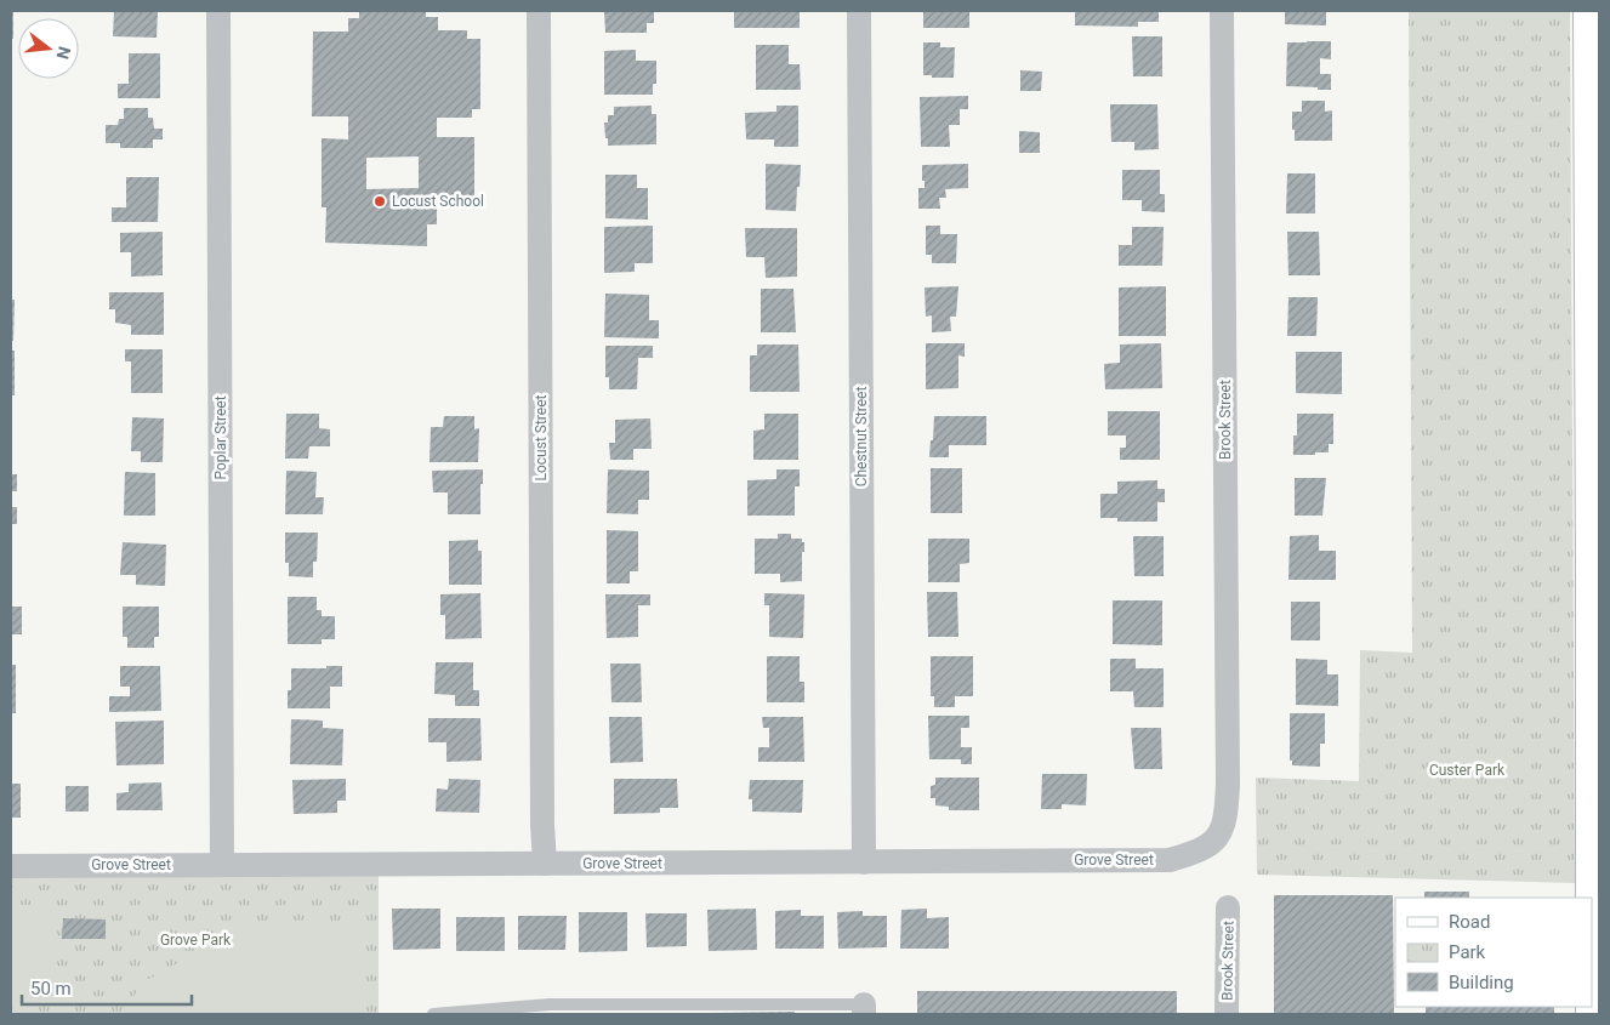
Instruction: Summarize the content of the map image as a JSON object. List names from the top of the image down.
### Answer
{
  "streets": {
    "street": [
      "Brook Street",
      "Chestnut Street",
      "Poplar Street",
      "Locust Street",
      "Grove Street"
    ]
  },
  "crossings": [
    ["Brook Street", "Grove Street"],
    ["Chestnut Street", "Grove Street"],
    ["Poplar Street", "Grove Street"],
    ["Locust Street", "Grove Street"]
  ],
  "parks": ["Custer Park", "Grove Park"],
  "places": ["Locust School"],
  "legend": ["Road", "Park", "Building"],
  "scale_bar": "50 m",
  "north": "right"
}
